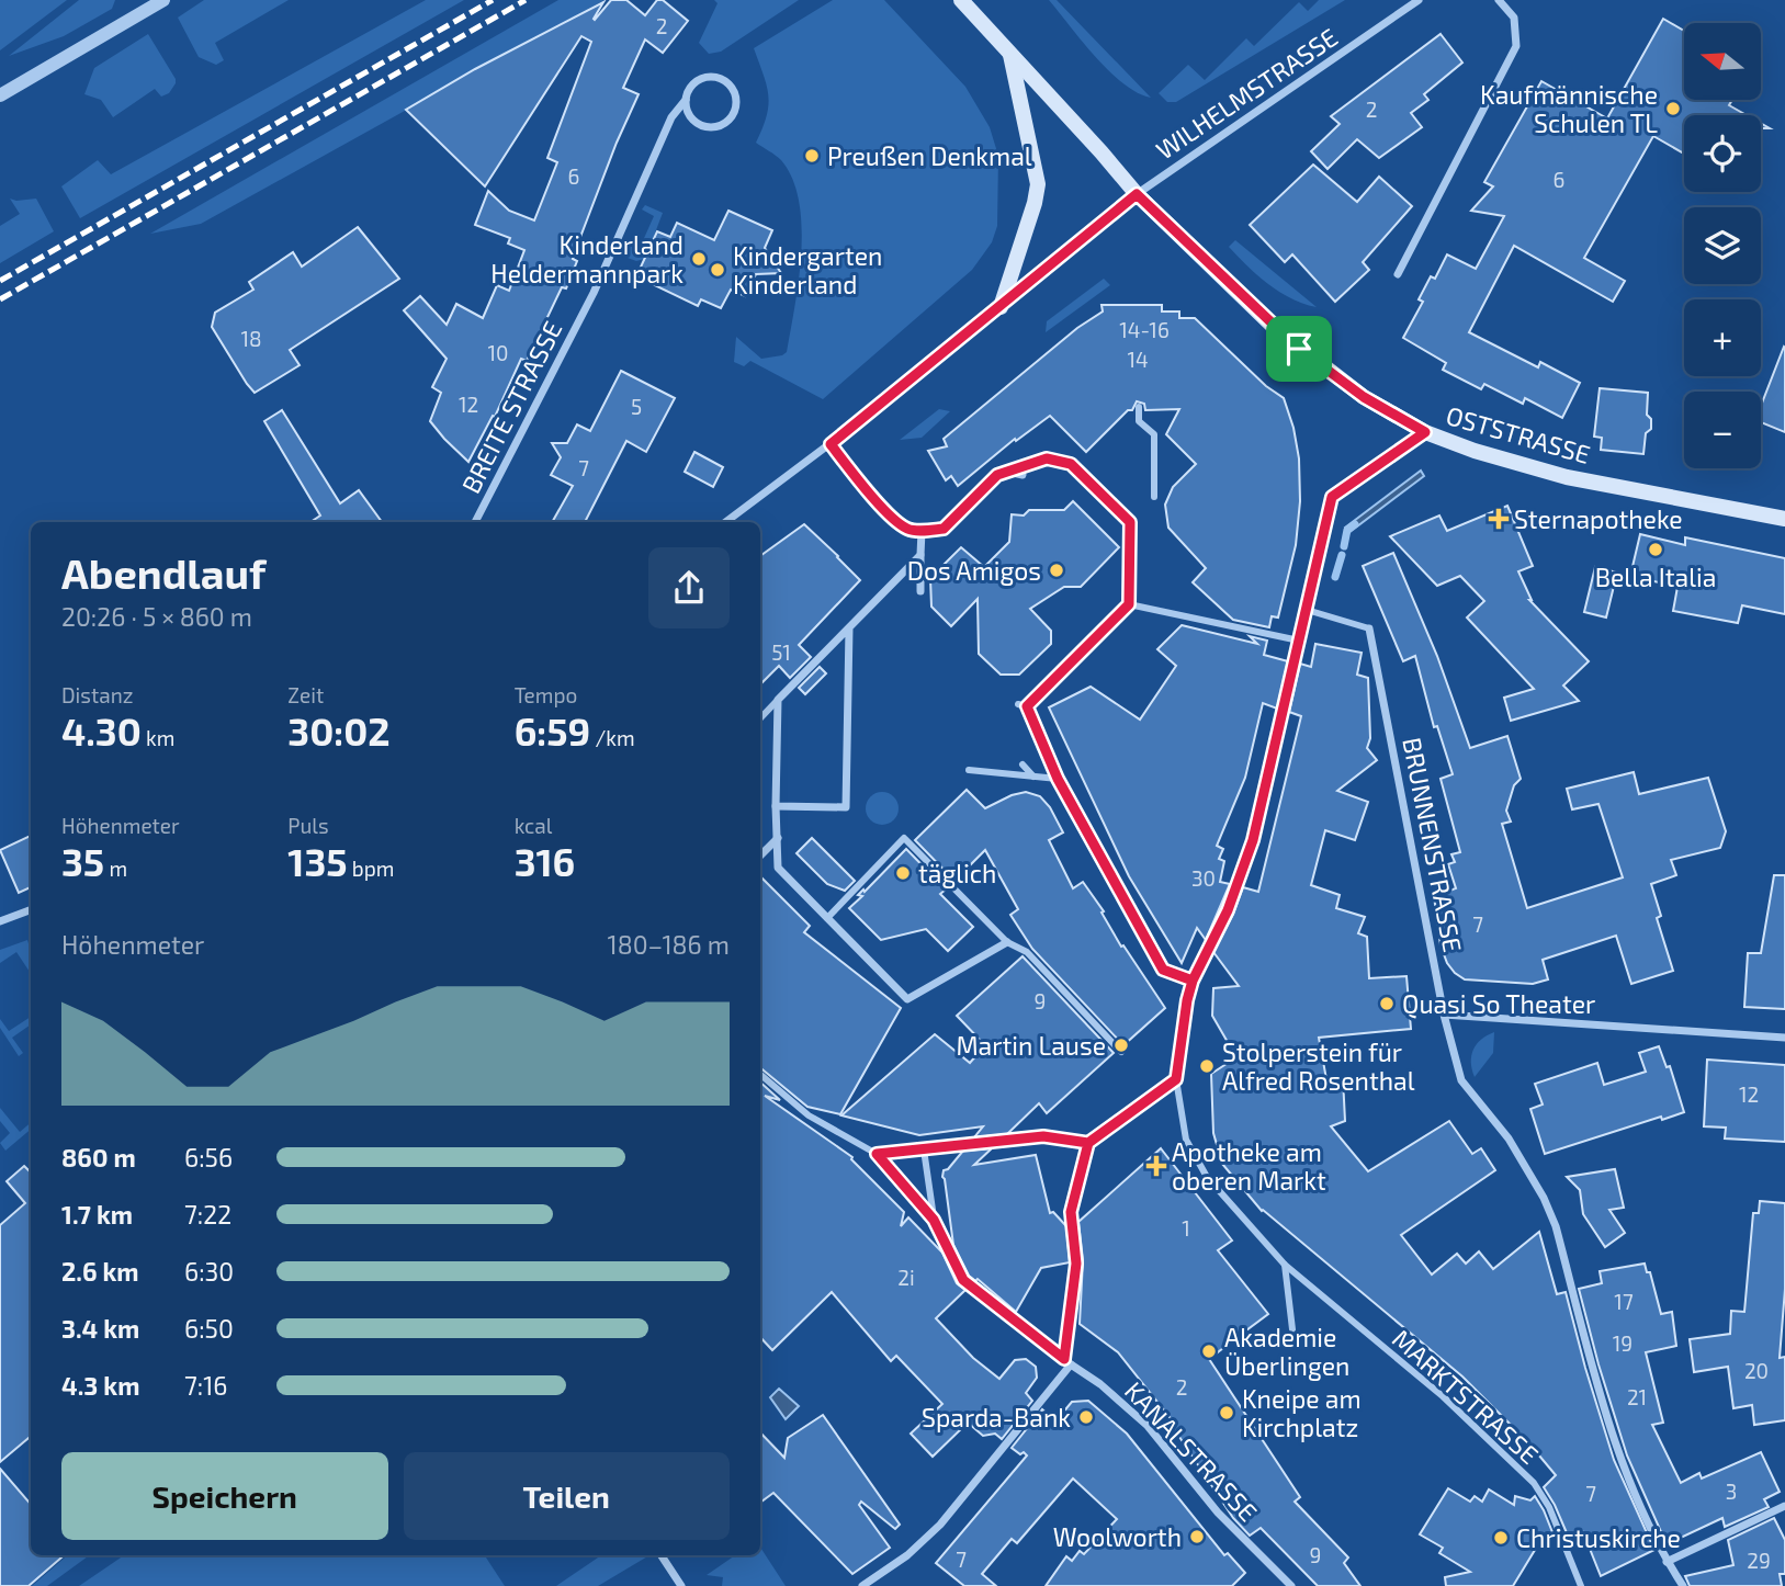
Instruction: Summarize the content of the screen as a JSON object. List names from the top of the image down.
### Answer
{
  "streets": {
    "main road": ["OSTSTRASSE"],
    "street": [
      "WILHELMSTRASSE",
      "BREITE STRASSE",
      "BRUNNENSTRASSE",
      "MARKTSTRASSE",
      "KANALSTRASSE"
    ]
  },
  "crossings": [
    ["WILHELMSTRASSE", "OSTSTRASSE"],
    ["OSTSTRASSE", "MARKTSTRASSE"],
    ["BRUNNENSTRASSE", "MARKTSTRASSE"]
  ],
  "places": {
    "other": [
      "Kaufmännische Schulen TL",
      "Preußen Denkmal",
      "Kinderland Heldermannpark",
      "Kindergarten Kinderland",
      "Bella Italia",
      "Dos Amigos",
      "täglich",
      "Quasi So Theater",
      "Martin Lause",
      "Stolperstein für Alfred Rosenthal",
      "Akademie Überlingen",
      "Kneipe am Kirchplatz",
      "Sparda-Bank",
      "Woolworth",
      "Christuskirche"
    ],
    "health": ["Sternapotheke", "Apotheke am oberen Markt"]
  },
  "house_numbers": [
    "2",
    "2",
    "6",
    "6",
    "14-16",
    "18",
    "10",
    "14",
    "12",
    "5",
    "7",
    "51",
    "30",
    "7",
    "9",
    "12",
    "1",
    "2i",
    "17",
    "19",
    "20",
    "2",
    "21",
    "3",
    "7",
    "9",
    "7",
    "29"
  ],
  "north": "left",
  "page": {
    "map_buttons": ["+", "−"],
    "heading": ["Abendlauf", "20:26 · 5 × 860 m"],
    "stats": [
      ["Distanz", "4.30 km"],
      ["Zeit", "30:02"],
      ["Tempo", "6:59 /km"],
      ["Höhenmeter", "35 m"],
      ["Puls", "135 bpm"],
      ["kcal", "316"]
    ],
    "chart": ["Höhenmeter", "180–186 m"],
    "list": [
      {
        "name": "860 m",
        "note": "6:56"
      },
      {
        "name": "1.7 km",
        "note": "7:22"
      },
      {
        "name": "2.6 km",
        "note": "6:30"
      },
      {
        "name": "3.4 km",
        "note": "6:50"
      },
      {
        "name": "4.3 km",
        "note": "7:16"
      }
    ],
    "buttons": ["Speichern", "Teilen"]
  }
}
